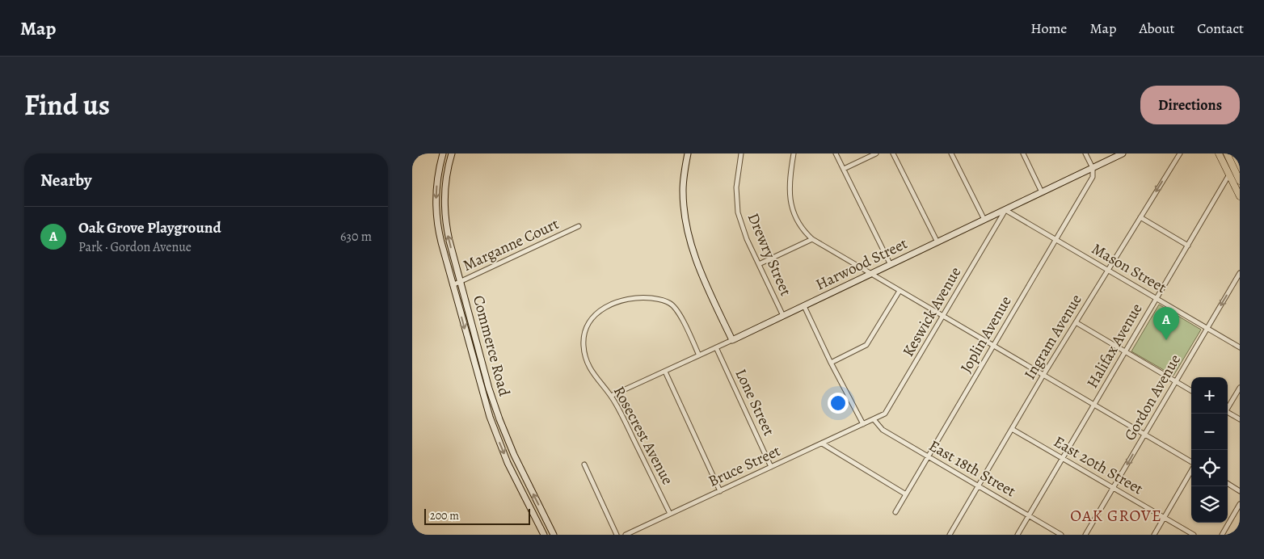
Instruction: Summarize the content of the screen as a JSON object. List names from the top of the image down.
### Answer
{
  "streets": {
    "main road": ["Harwood Street", "Commerce Road"],
    "street": [
      "Marganne Court",
      "Drewry Street",
      "Mason Street",
      "Keswick Avenue",
      "Joplin Avenue",
      "Ingram Avenue",
      "Halifax Avenue",
      "Gordon Avenue",
      "Lone Street",
      "Rosecrest Avenue",
      "East 20th Street",
      "Bruce Street",
      "East 18th Street"
    ]
  },
  "crossings": [
    ["Marganne Court", "Commerce Road"],
    ["Drewry Street", "Harwood Street"],
    ["Harwood Street", "Mason Street"],
    ["Harwood Street", "Keswick Avenue"],
    ["Harwood Street", "Joplin Avenue"],
    ["Harwood Street", "Lone Street"],
    ["Harwood Street", "Rosecrest Avenue"],
    ["Mason Street", "Keswick Avenue"],
    ["Mason Street", "Joplin Avenue"],
    ["Mason Street", "Ingram Avenue"],
    ["Mason Street", "Halifax Avenue"],
    ["Mason Street", "Gordon Avenue"],
    ["Keswick Avenue", "Bruce Street"],
    ["Keswick Avenue", "East 18th Street"],
    ["Joplin Avenue", "East 18th Street"],
    ["Ingram Avenue", "East 20th Street"],
    ["Ingram Avenue", "East 18th Street"],
    ["Halifax Avenue", "East 20th Street"],
    ["Halifax Avenue", "East 18th Street"],
    ["Gordon Avenue", "East 20th Street"],
    ["Lone Street", "Bruce Street"],
    ["Rosecrest Avenue", "Bruce Street"],
    ["Bruce Street", "East 18th Street"]
  ],
  "one_way": ["Gordon Avenue"],
  "districts": ["OAK GROVE"],
  "scale_bar": "200 m",
  "page": {
    "header": "Map",
    "nav": [
      "Home",
      "Map",
      "About",
      "Contact"
    ],
    "title": "Find us",
    "buttons": "Directions",
    "heading": "Nearby",
    "list": [
      {
        "mark": "A",
        "name": "Oak Grove Playground",
        "note": "Park · Gordon Avenue",
        "value": "630 m"
      }
    ],
    "pins": "A",
    "map_buttons": ["+", "−"],
    "scale": "200 m"
  }
}
